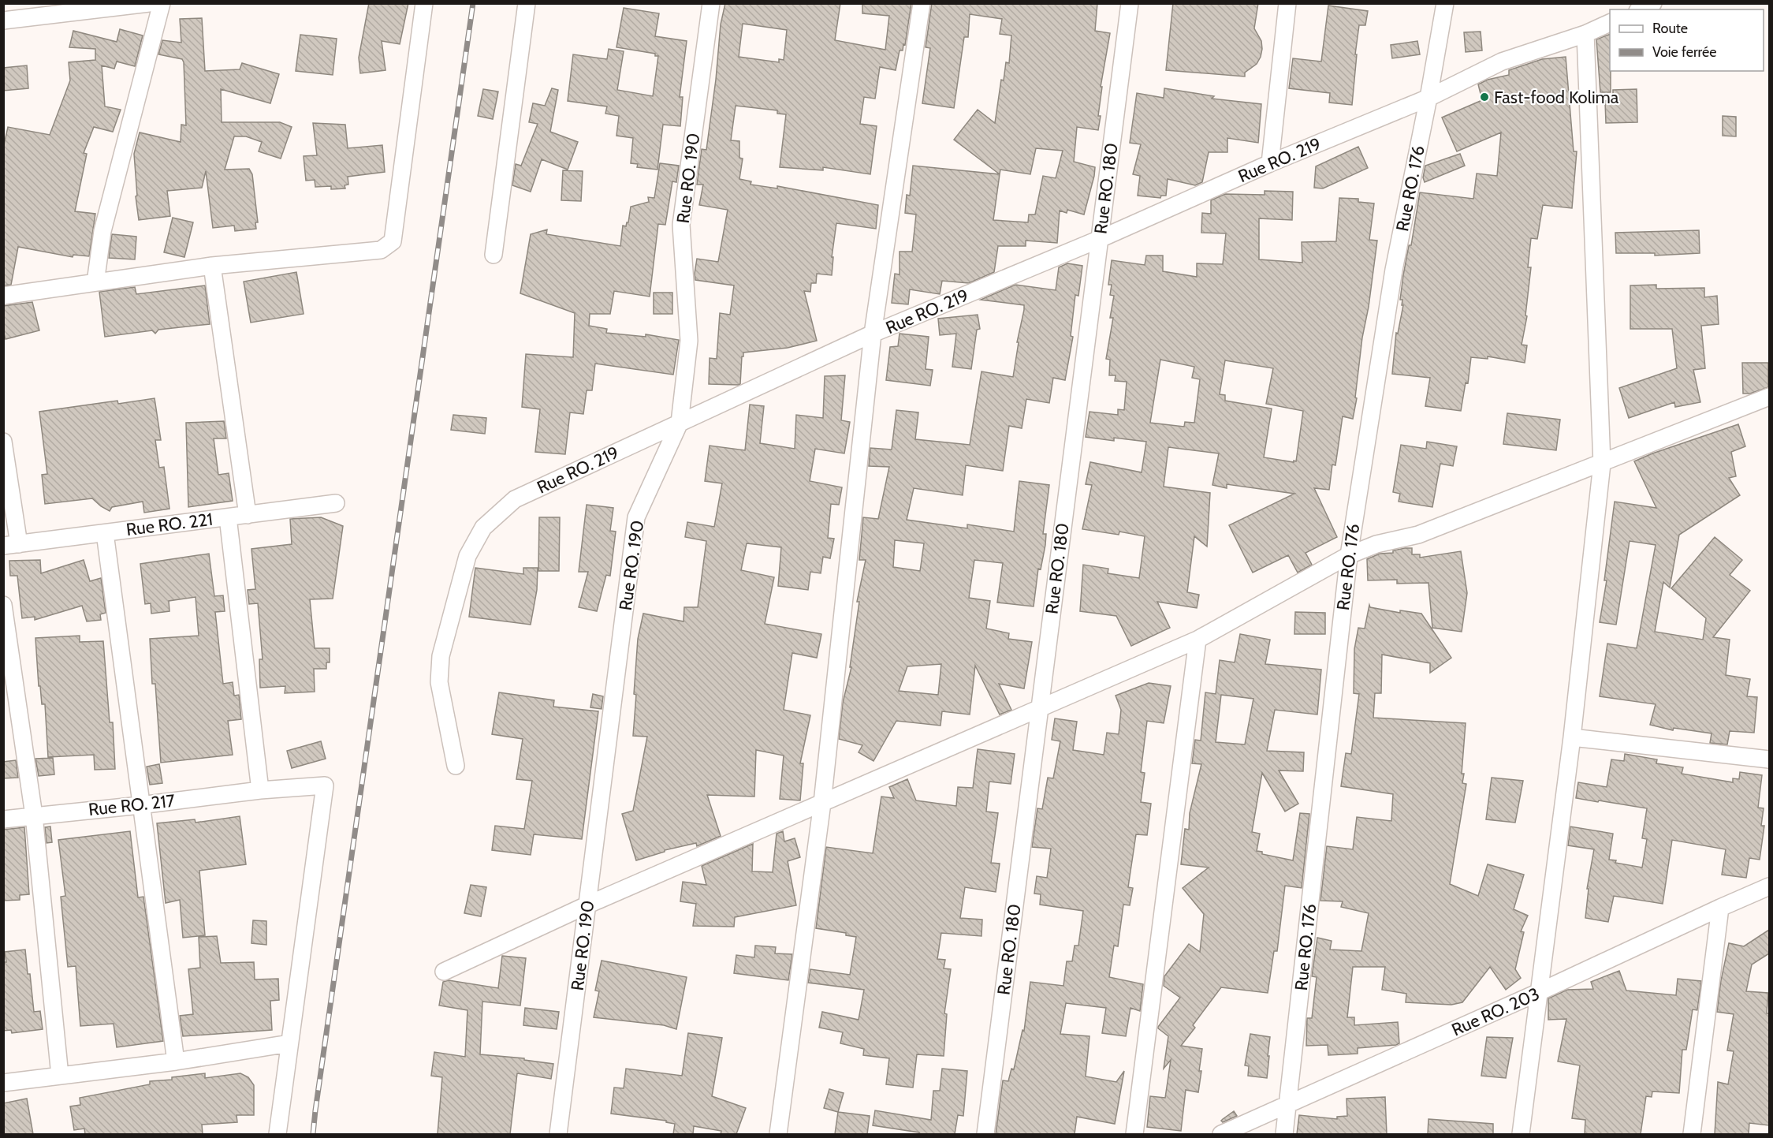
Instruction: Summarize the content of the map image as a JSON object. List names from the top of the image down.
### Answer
{
  "streets": {
    "street": [
      "Rue RO. 219",
      "Rue RO. 190",
      "Rue RO. 180",
      "Rue RO. 176",
      "Rue RO. 221",
      "Rue RO. 217",
      "Rue RO. 203"
    ]
  },
  "crossings": [
    ["Rue RO. 219", "Rue RO. 190"],
    ["Rue RO. 219", "Rue RO. 180"],
    ["Rue RO. 219", "Rue RO. 176"],
    ["Rue RO. 176", "Rue RO. 203"]
  ],
  "places": ["Fast-food Kolima"],
  "legend": ["Route", "Voie ferrée"]
}
